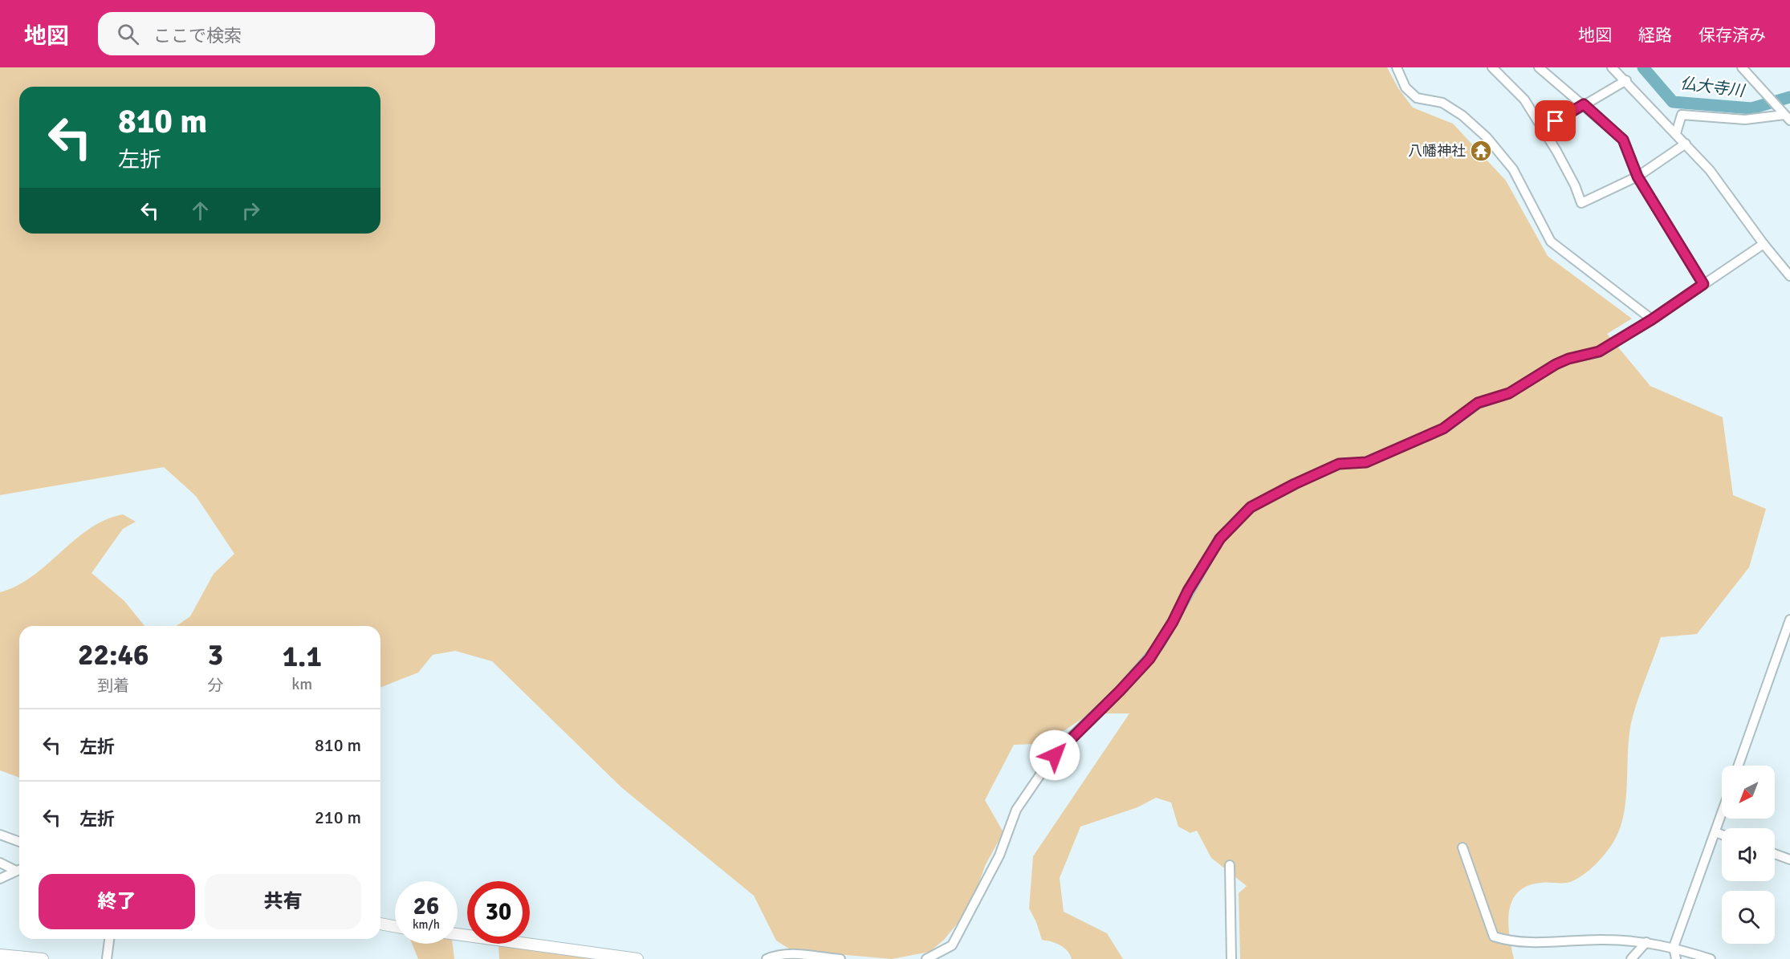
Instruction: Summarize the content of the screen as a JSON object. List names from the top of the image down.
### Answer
{
  "water": ["仏大寺川"],
  "places": {
    "temple": ["八幡神社"]
  },
  "north": "bottom left",
  "page": {
    "header": "地図",
    "search": "ここで検索",
    "nav": ["地図", "経路", "保存済み"],
    "turn": ["810 m", "左折"],
    "eta": [
      "22:46",
      "到着",
      "3",
      "分",
      "1.1",
      "km"
    ],
    "list": [
      {
        "name": "左折",
        "value": "810 m"
      },
      {
        "name": "左折",
        "value": "210 m"
      }
    ],
    "buttons": ["終了", "共有"],
    "speed": "26 km/h",
    "limit": "30"
  }
}
